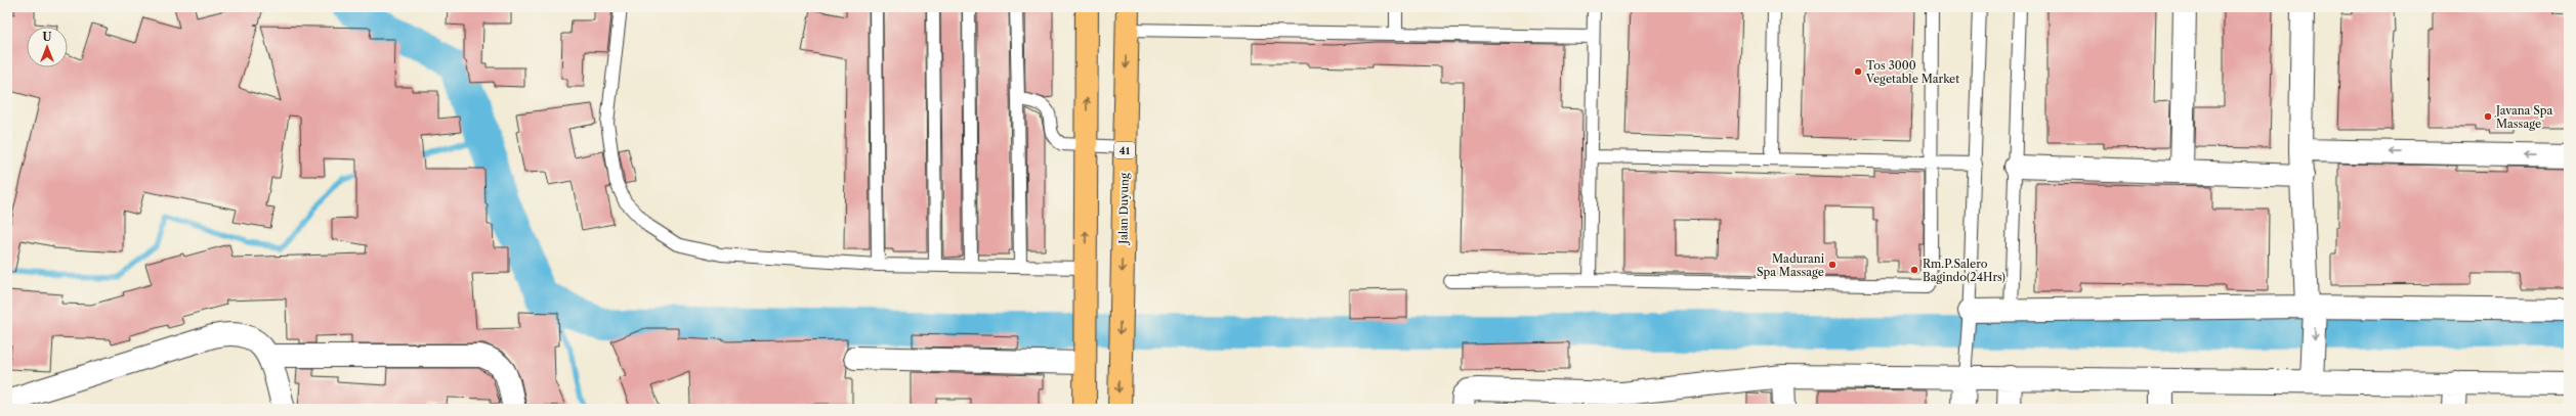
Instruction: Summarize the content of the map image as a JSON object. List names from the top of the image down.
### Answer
{
  "streets": {
    "highway": ["41", "Jalan Duyung"]
  },
  "places": [
    "Tos 3000 Vegetable Market",
    "Javana Spa Massage",
    "Madurani Spa Massage",
    "Rm.P.Salero Bagindo(24Hrs)"
  ],
  "north": "top"
}
